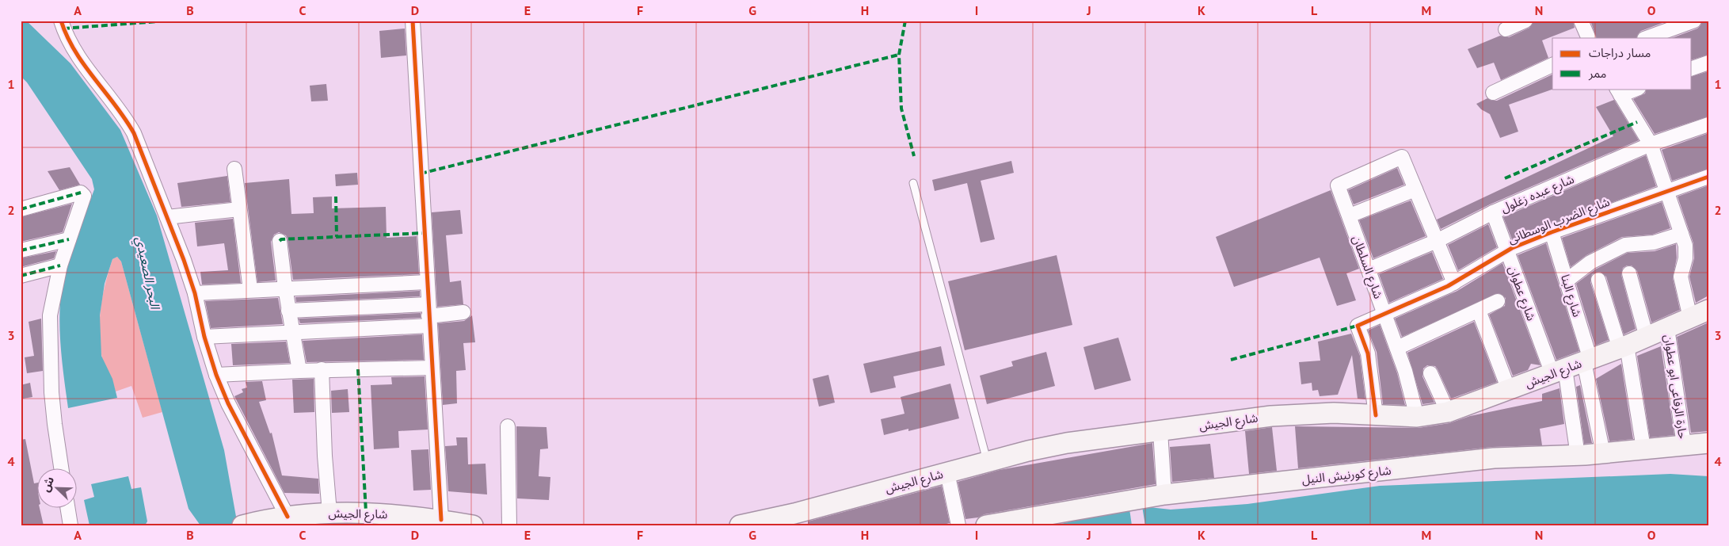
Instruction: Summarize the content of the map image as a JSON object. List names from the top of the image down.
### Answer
{
  "streets": {
    "main road": ["شارع الجيش", "شارع كورنيش النيل"],
    "street": [
      "شارع عبده زغلول",
      "شارع الضرب الوسطانى",
      "شارع السلطان",
      "شارع عطوان",
      "شارع البنا",
      "حارة الرفاعى ابو عطوان"
    ]
  },
  "crossings": [
    ["شارع عبده زغلول", "شارع السلطان"],
    ["شارع عبده زغلول", "شارع عطوان"],
    ["شارع الضرب الوسطانى", "شارع السلطان"],
    ["شارع الضرب الوسطانى", "شارع عطوان"],
    ["شارع الضرب الوسطانى", "شارع البنا"],
    ["شارع الضرب الوسطانى", "شارع الجيش"],
    ["شارع السلطان", "شارع الجيش"],
    ["شارع عطوان", "شارع الجيش"],
    ["شارع عطوان", "شارع كورنيش النيل"],
    ["شارع البنا", "شارع الجيش"],
    ["شارع البنا", "شارع كورنيش النيل"],
    ["شارع الجيش", "حارة الرفاعى ابو عطوان"],
    ["حارة الرفاعى ابو عطوان", "شارع كورنيش النيل"]
  ],
  "water": ["البحر الصعيدي"],
  "legend": ["مسار دراجات", "ممر"],
  "north": "top left",
  "grid": {
    "columns": [
      "A",
      "B",
      "C",
      "D",
      "E",
      "F",
      "G",
      "H",
      "I",
      "J",
      "K",
      "L",
      "M",
      "N",
      "O"
    ],
    "rows": [
      "1",
      "2",
      "3",
      "4"
    ]
  }
}
